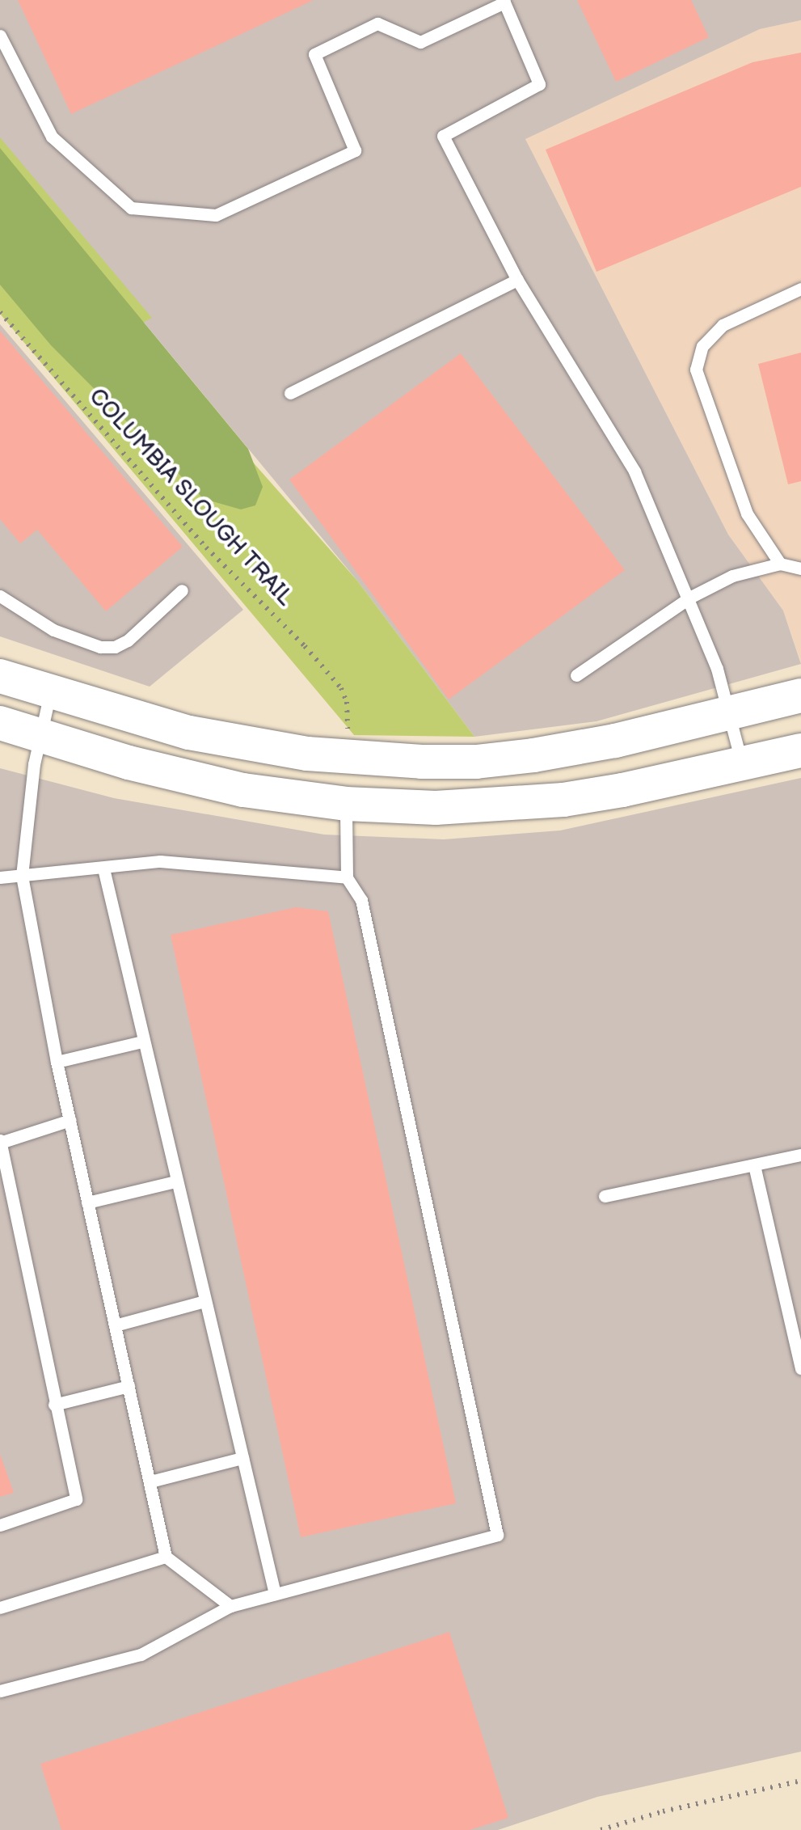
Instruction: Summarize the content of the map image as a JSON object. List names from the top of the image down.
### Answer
{
  "streets": {
    "path": ["COLUMBIA SLOUGH TRAIL"]
  }
}
